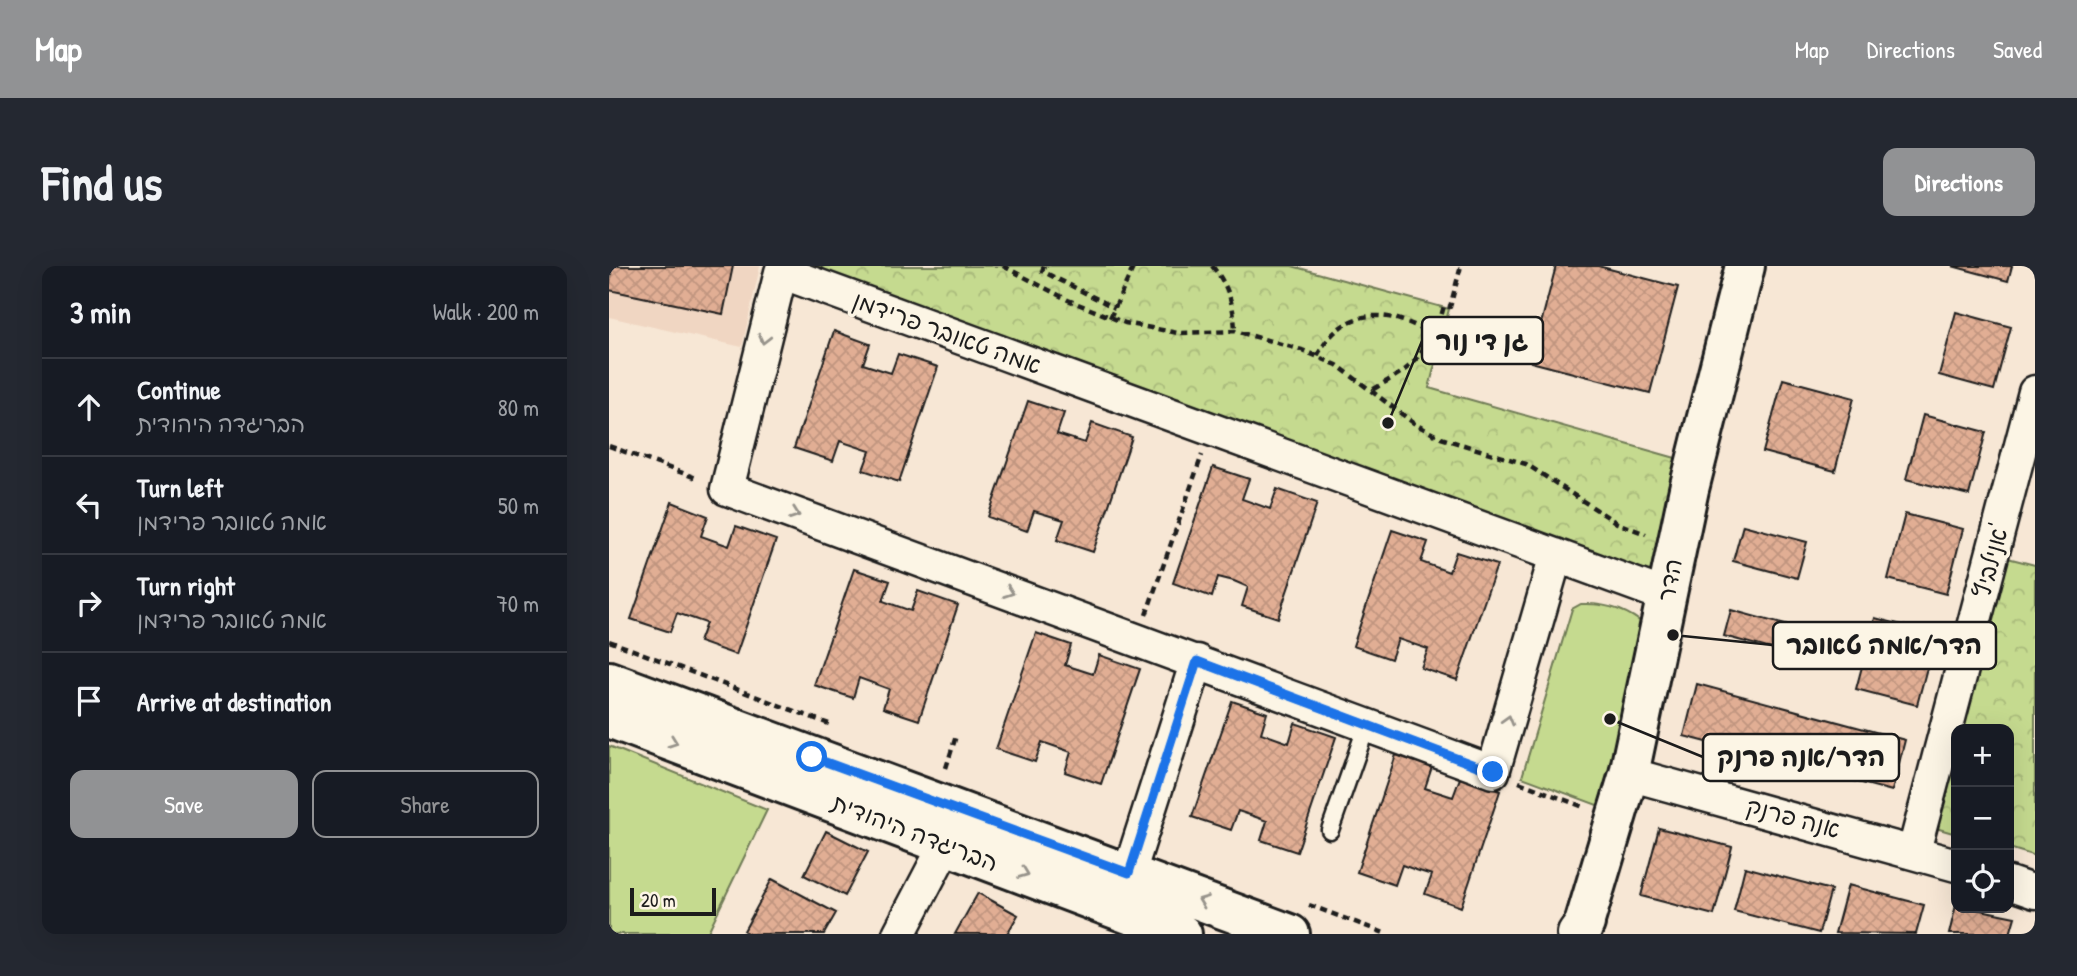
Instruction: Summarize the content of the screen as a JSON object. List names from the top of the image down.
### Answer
{
  "streets": {
    "main road": ["הדר", "הבריגדה היהודית"],
    "street": ["אמה טאובר פרידמן", "אנילביץ'", "אנה פרנק"]
  },
  "crossings": [
    ["אמה טאובר פרידמן", "הדר"],
    ["אנילביץ'", "אנה פרנק"],
    ["הדר", "אנה פרנק"]
  ],
  "places": ["גן די נור", "הדר/אמה טאובר", "הדר/אנה פרנק"],
  "scale_bar": "20 m",
  "page": {
    "header": "Map",
    "nav": ["Map", "Directions", "Saved"],
    "buttons": [
      "Directions",
      ["Save", "Share"]
    ],
    "title": "Find us",
    "heading": ["3 min", "Walk · 200 m"],
    "list": [
      ["Continue", "הבריגדה היהודית", "80 m"],
      ["Turn left", "אמה טאובר פרידמן", "50 m"],
      ["Turn right", "אמה טאובר פרידמן", "70 m"],
      "Arrive at destination"
    ],
    "map_buttons": ["+", "−"],
    "scale": "20 m"
  }
}
